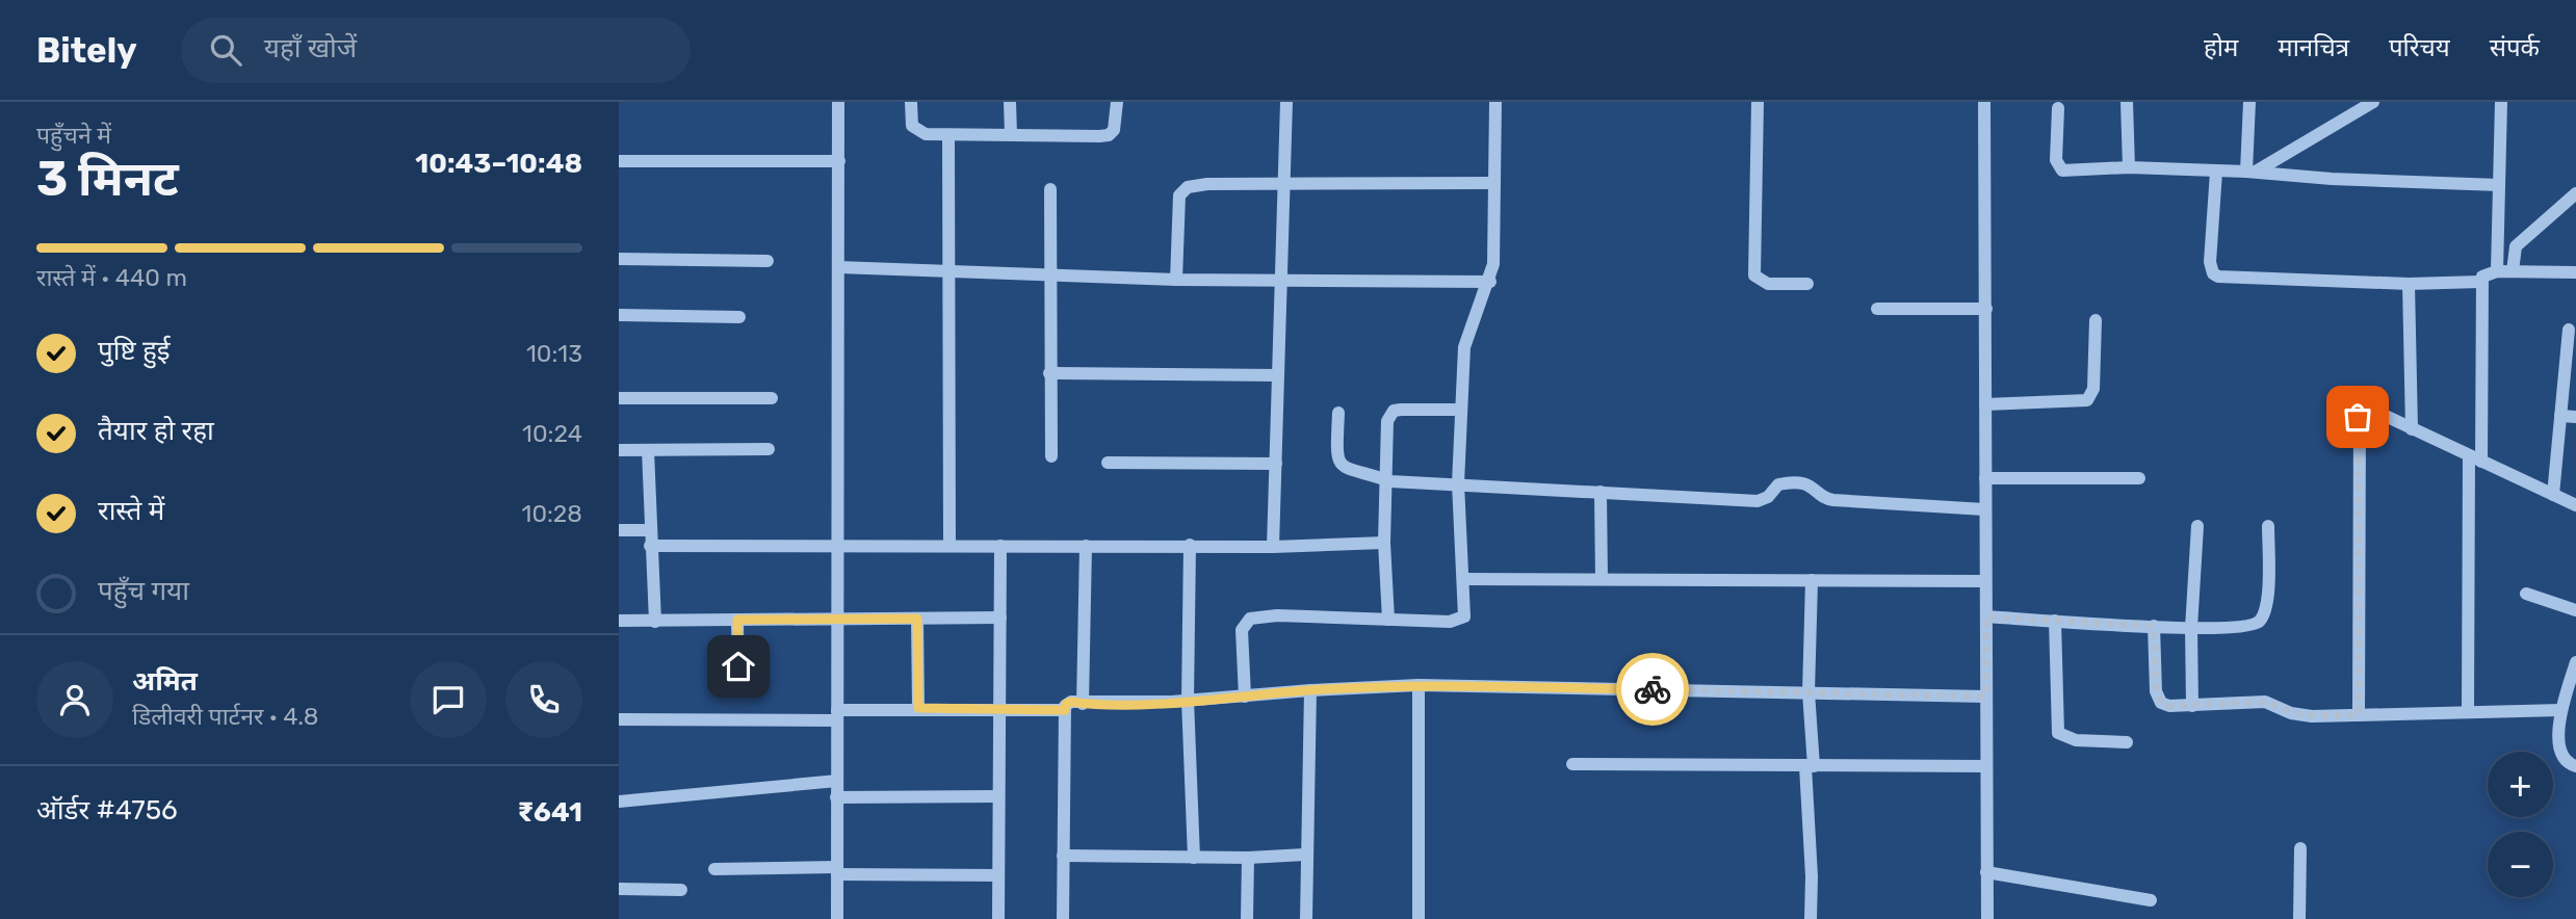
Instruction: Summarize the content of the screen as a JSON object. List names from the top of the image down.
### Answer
{
  "page": {
    "header": "Bitely",
    "search": "यहाँ खोजें",
    "nav": [
      "होम",
      "मानचित्र",
      "परिचय",
      "संपर्क"
    ],
    "heading": ["3 मिनट", "पहुँचने में", "10:43–10:48"],
    "panel": [
      "अमित",
      "डिलीवरी पार्टनर · 4.8",
      "ऑर्डर #4756",
      "₹641"
    ],
    "bar": "रास्ते में · 440 m",
    "list": [
      ["पुष्टि हुई", "10:13"],
      ["तैयार हो रहा", "10:24"],
      ["रास्ते में", "10:28"],
      "पहुँच गया"
    ],
    "map_buttons": ["+", "−"]
  }
}
